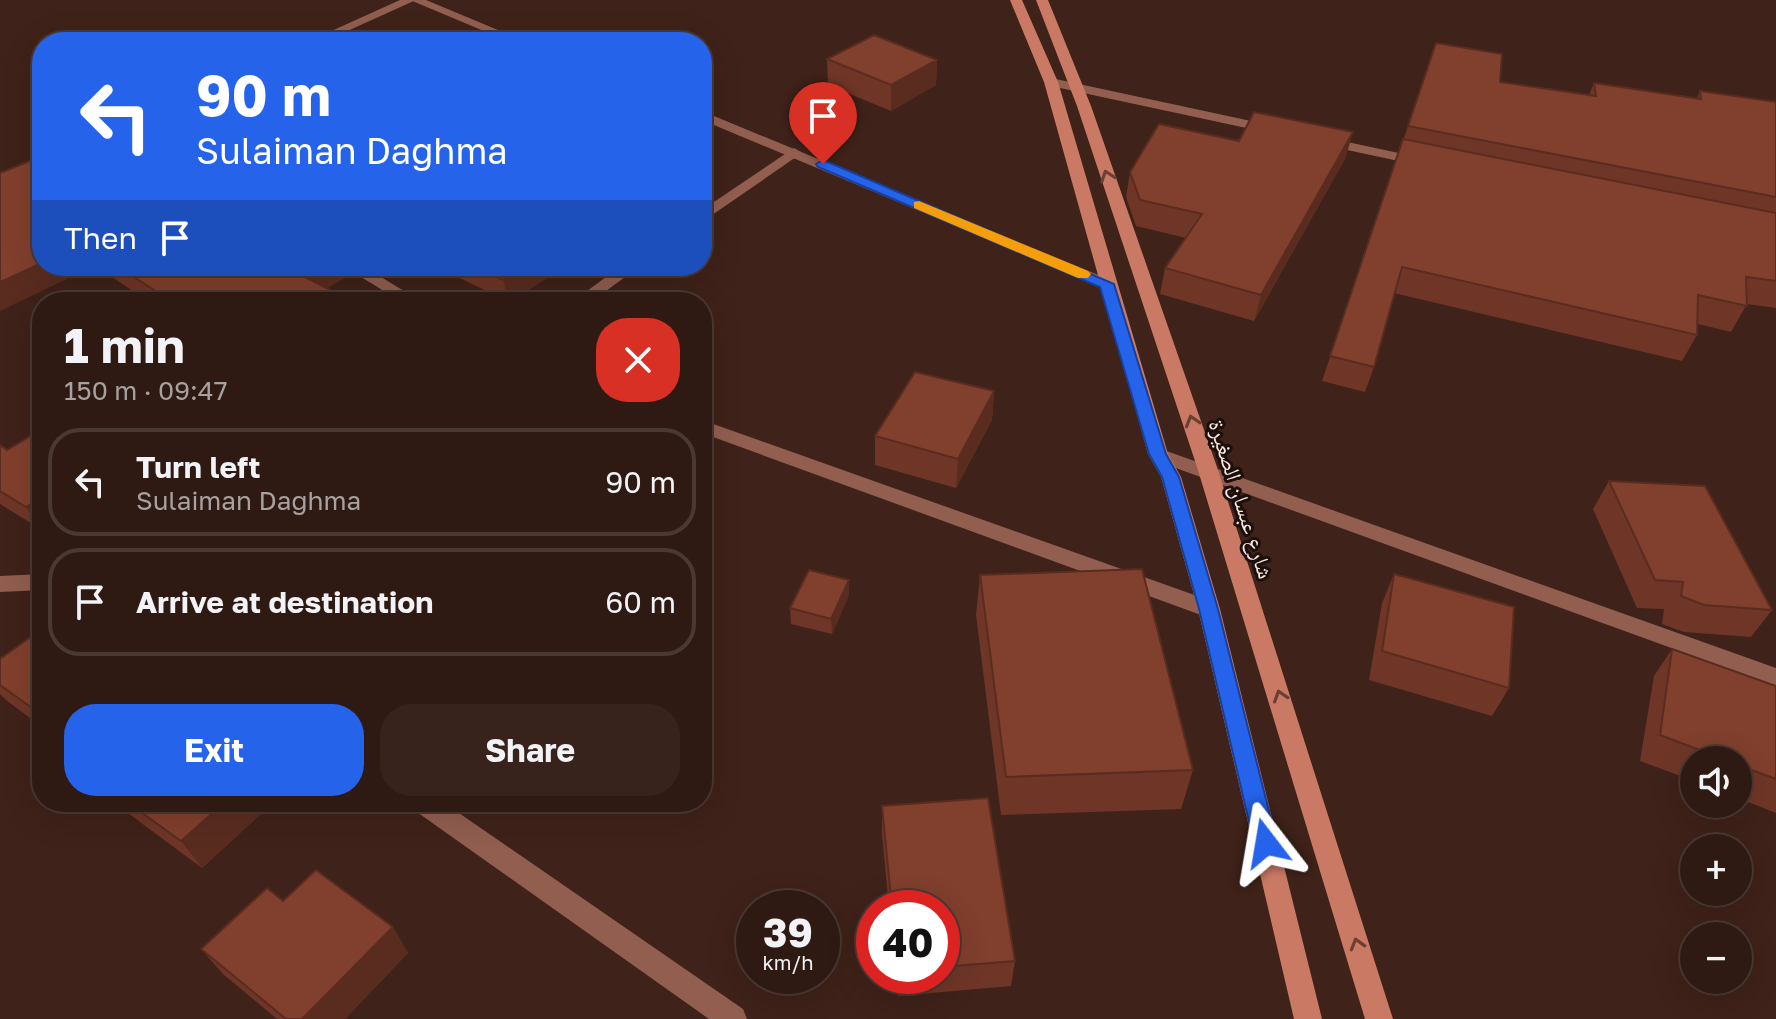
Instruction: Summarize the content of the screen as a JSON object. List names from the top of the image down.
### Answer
{
  "streets": {
    "street": ["شارع عبسان الصغيرة"]
  },
  "page": {
    "turn": ["90 m", "Sulaiman Daghma"],
    "then": "Then",
    "heading": ["1 min", "150 m · 09:47"],
    "list": [
      {
        "name": "Turn left",
        "note": "Sulaiman Daghma",
        "value": "90 m"
      },
      {
        "name": "Arrive at destination",
        "value": "60 m"
      }
    ],
    "buttons": ["Exit", "Share"],
    "map_buttons": ["+", "−"],
    "speed": "39 km/h",
    "limit": "40"
  }
}
